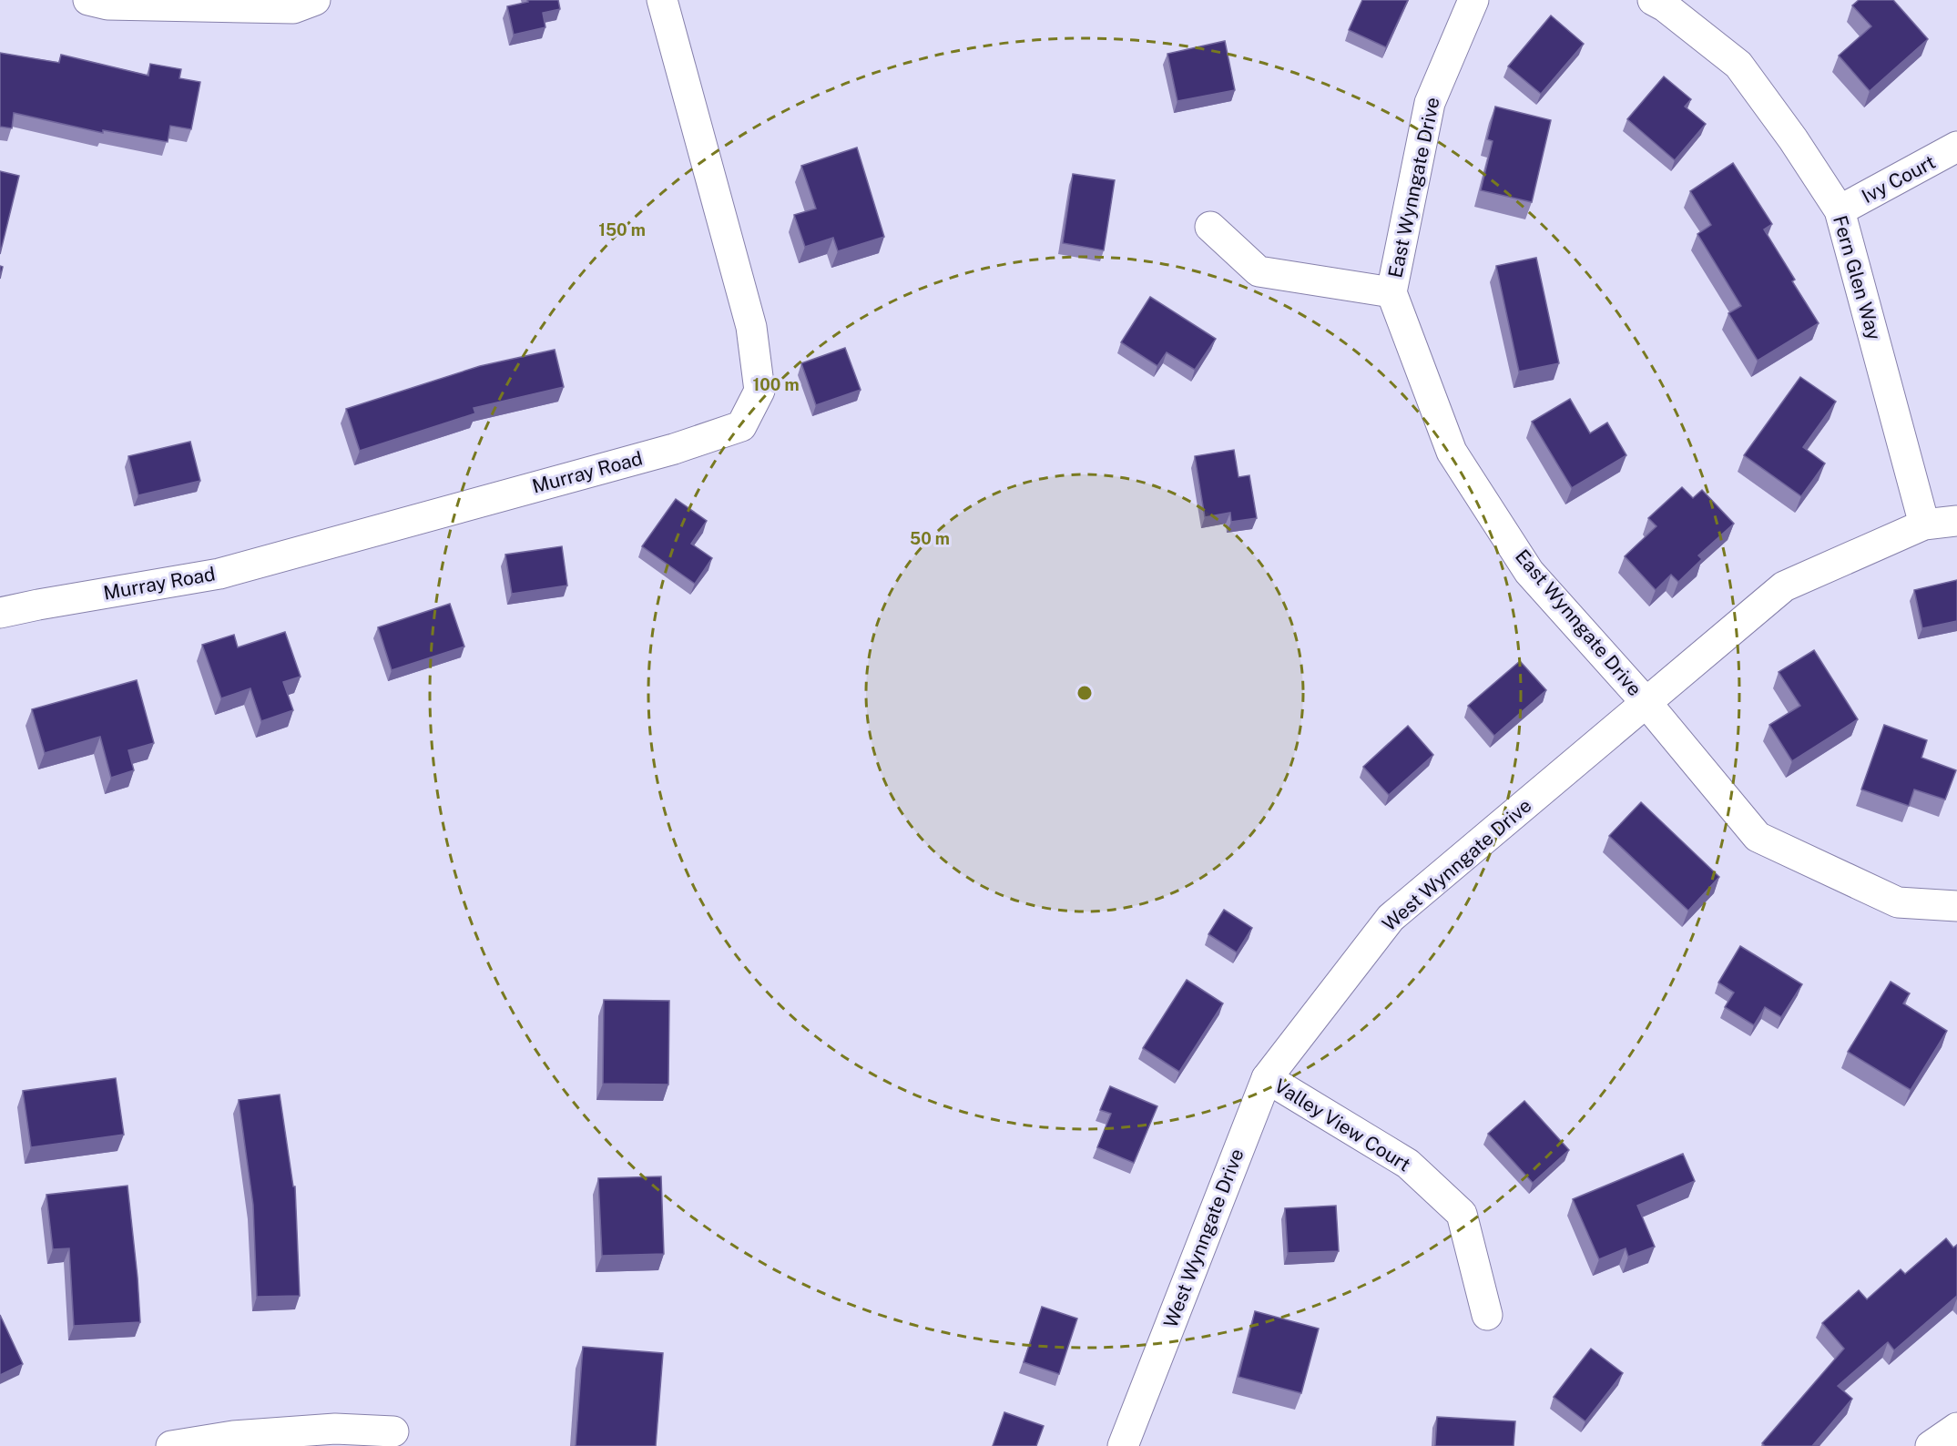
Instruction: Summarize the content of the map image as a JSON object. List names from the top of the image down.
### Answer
{
  "streets": {
    "street": [
      "Ivy Court",
      "East Wynngate Drive",
      "Fern Glen Way",
      "Murray Road",
      "West Wynngate Drive",
      "Valley View Court"
    ]
  },
  "crossings": [
    ["Ivy Court", "Fern Glen Way"],
    ["East Wynngate Drive", "West Wynngate Drive"],
    ["Fern Glen Way", "West Wynngate Drive"],
    ["West Wynngate Drive", "Valley View Court"]
  ],
  "rings": ["150 m", "100 m", "50 m"]
}
